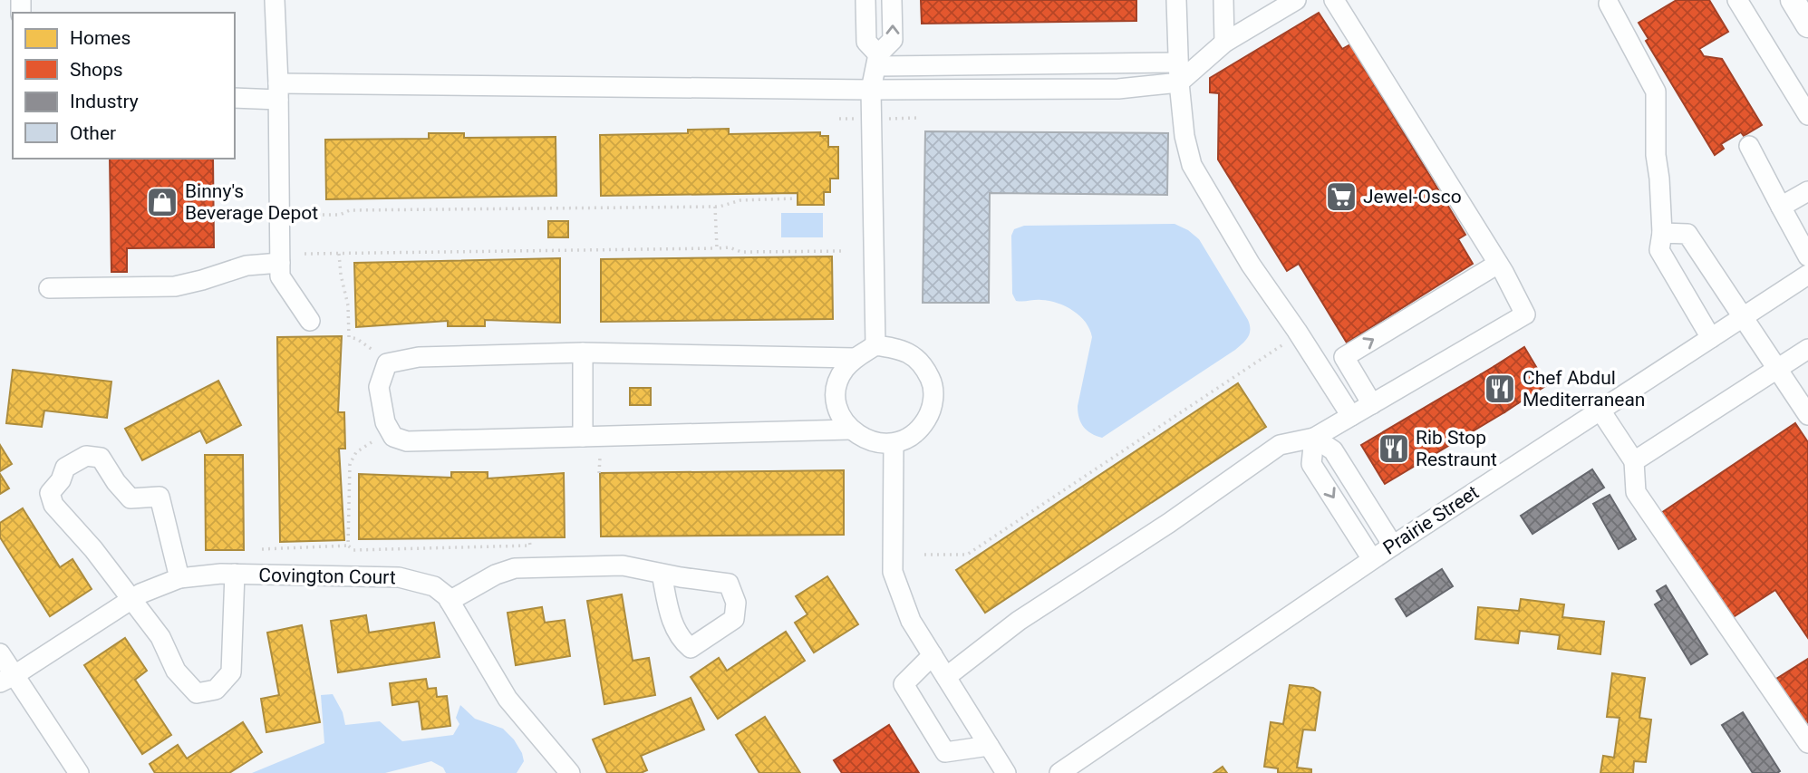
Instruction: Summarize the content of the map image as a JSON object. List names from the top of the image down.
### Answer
{
  "streets": {
    "street": ["Prairie Street", "Covington Court"]
  },
  "places": {
    "supermarket": ["Jewel-Osco"],
    "shop": ["Binny's Beverage Depot"],
    "restaurant": ["Chef Abdul Mediterranean", "Rib Stop Restraunt"]
  },
  "legend": [
    "Homes",
    "Shops",
    "Industry",
    "Other"
  ]
}
